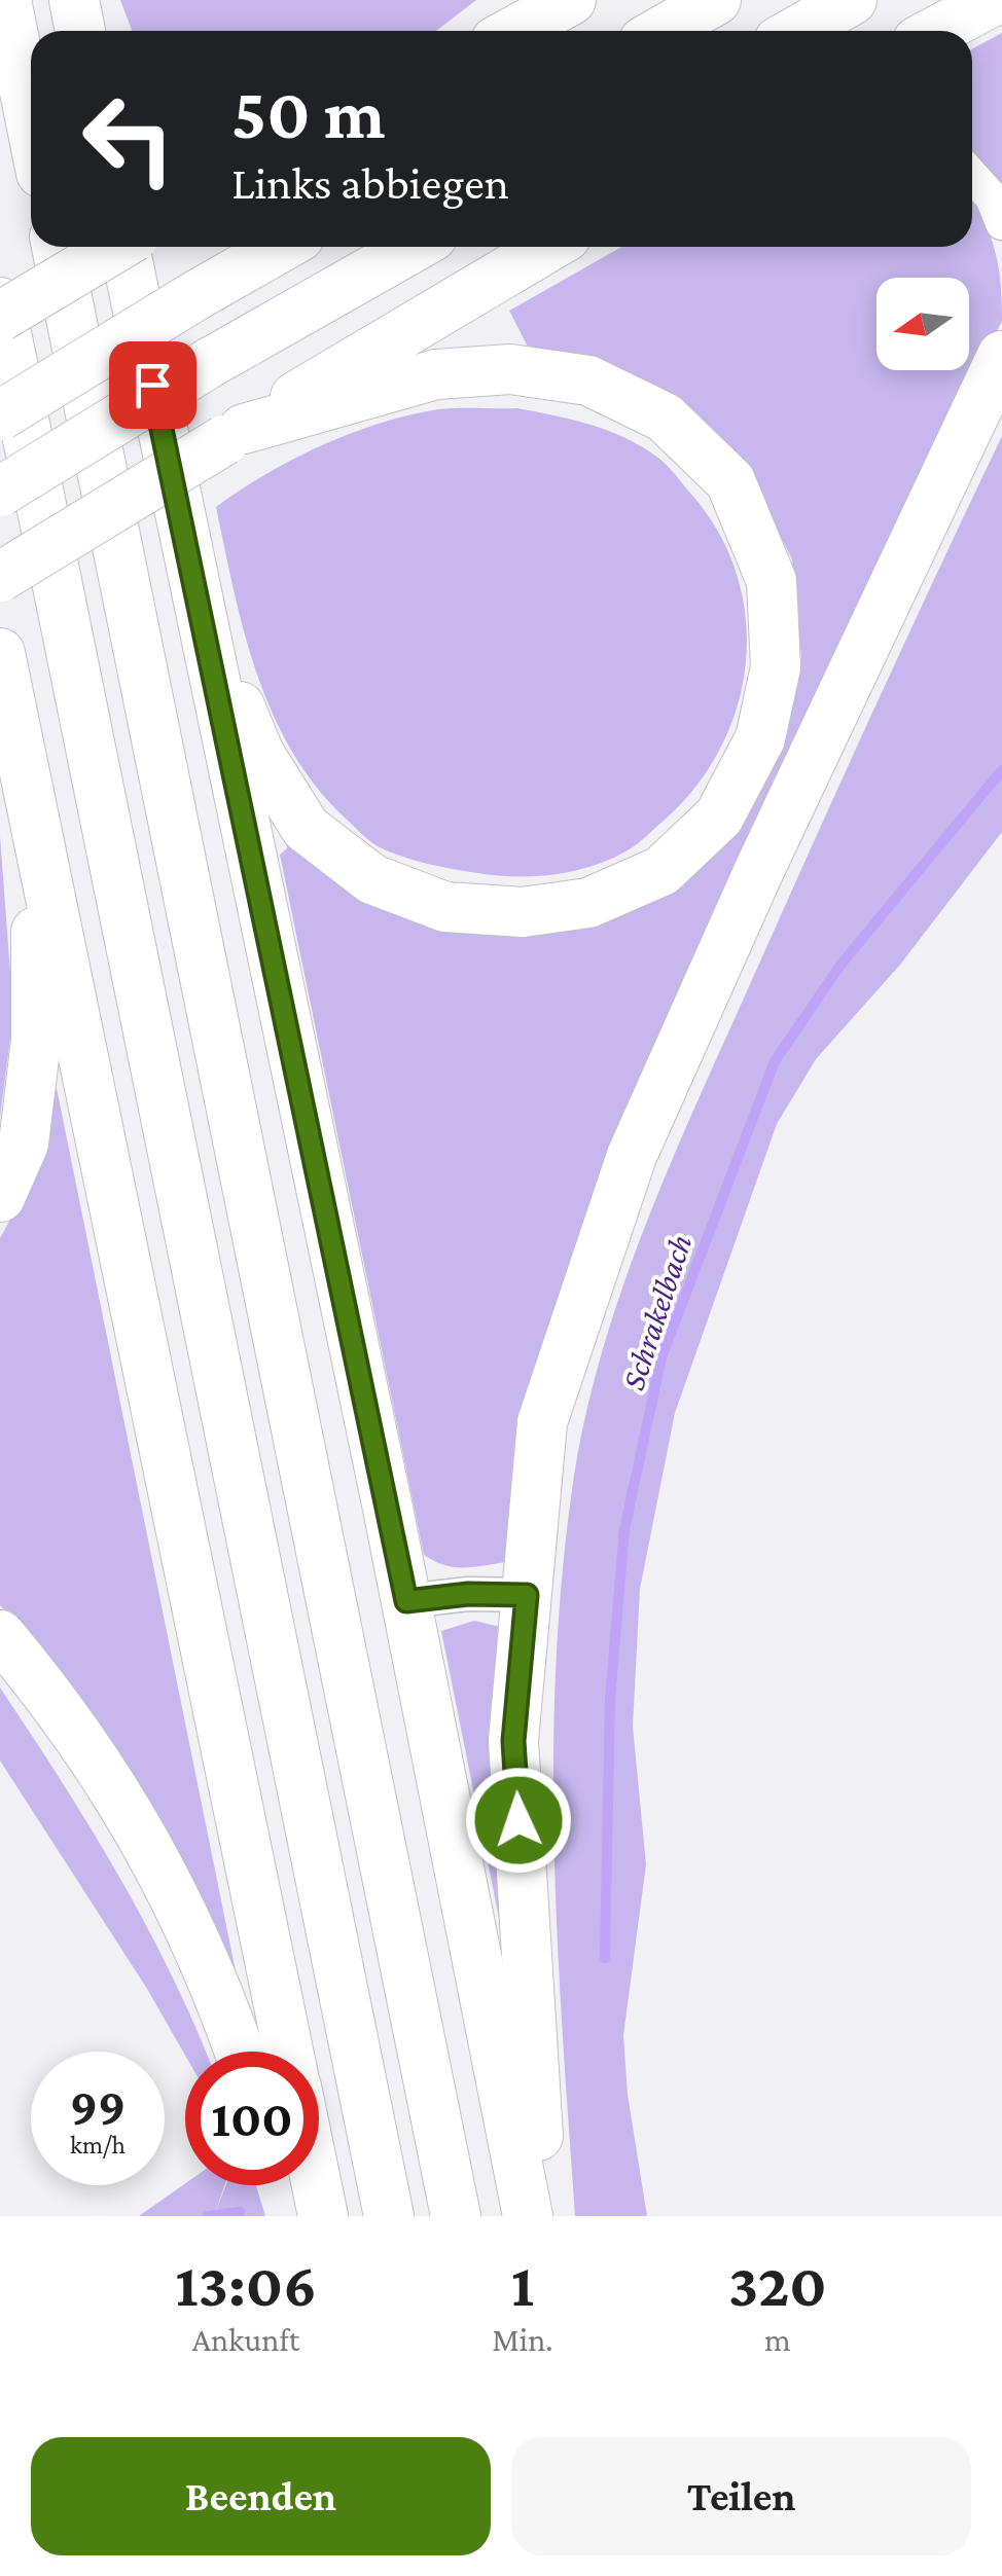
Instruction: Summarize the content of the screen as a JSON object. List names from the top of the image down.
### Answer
{
  "water": ["Schrakelbach"],
  "north": "left",
  "page": {
    "turn": ["50 m", "Links abbiegen"],
    "speed": "99 km/h",
    "limit": "100",
    "eta": [
      "13:06",
      "Ankunft",
      "1",
      "Min.",
      "320",
      "m"
    ],
    "buttons": ["Beenden", "Teilen"]
  }
}
